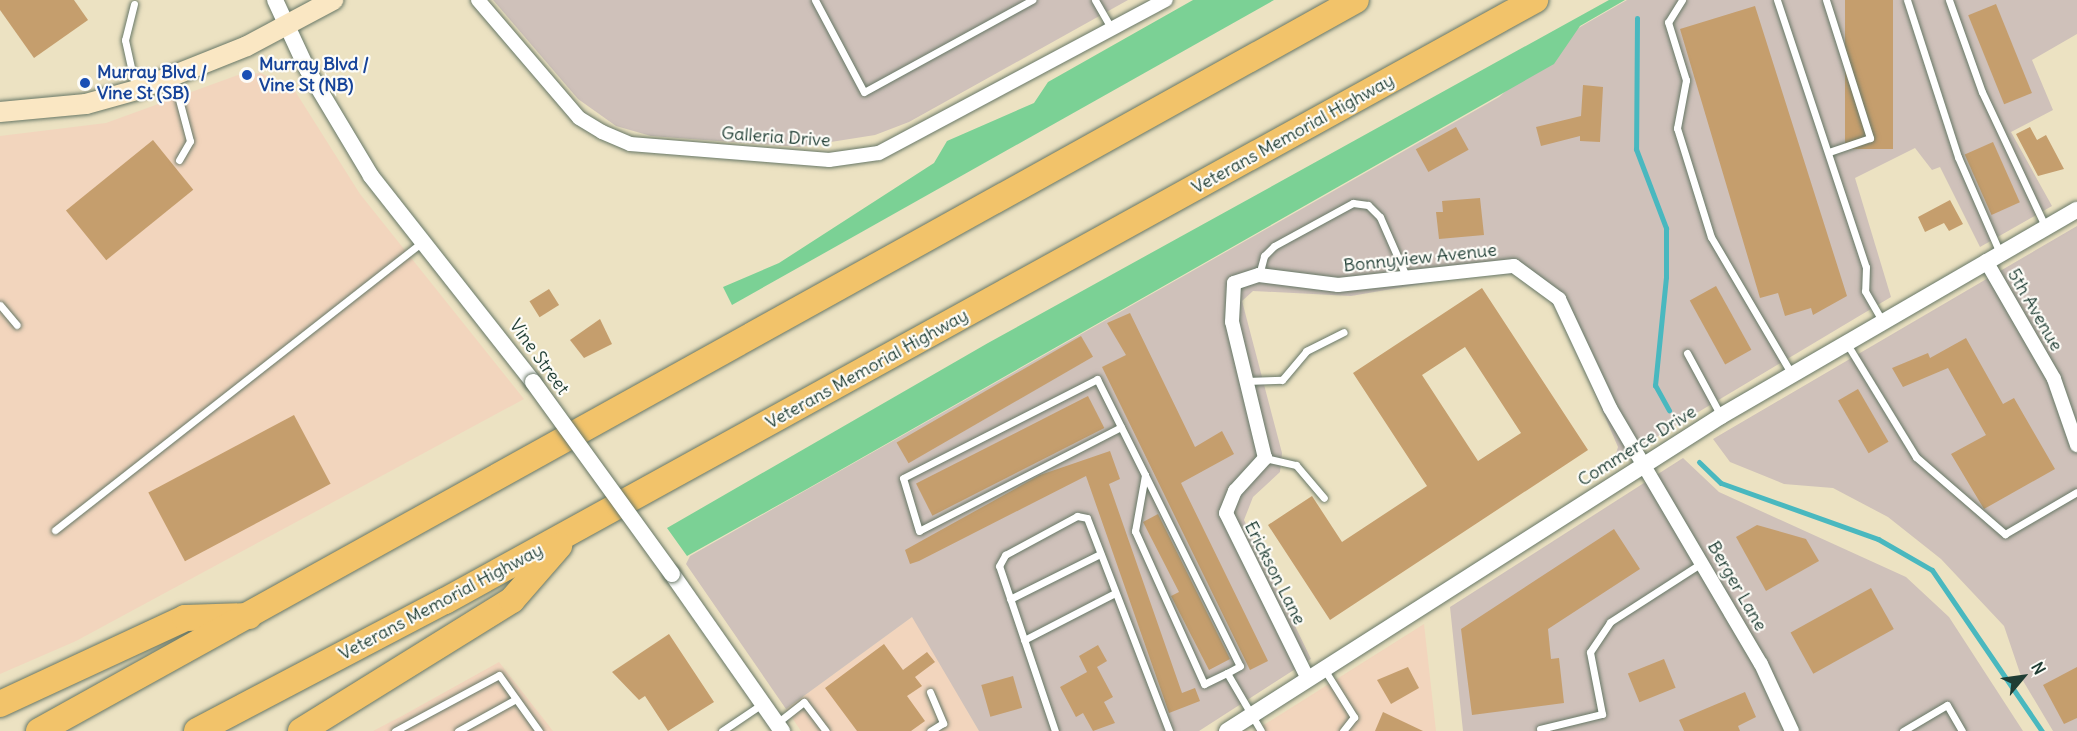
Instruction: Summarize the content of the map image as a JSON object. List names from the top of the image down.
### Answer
{
  "streets": {
    "highway": ["Veterans Memorial Highway"],
    "street": [
      "Galleria Drive",
      "Bonnyview Avenue",
      "5th Avenue",
      "Vine Street",
      "Commerce Drive",
      "Erickson Lane",
      "Berger Lane"
    ]
  },
  "crossings": [
    ["Bonnyview Avenue", "Commerce Drive"],
    ["Bonnyview Avenue", "Berger Lane"],
    ["5th Avenue", "Commerce Drive"],
    ["Commerce Drive", "Erickson Lane"],
    ["Commerce Drive", "Berger Lane"]
  ],
  "places": ["Murray Blvd / Vine St (NB)", "Murray Blvd / Vine St (SB)"],
  "north": "top right"
}
